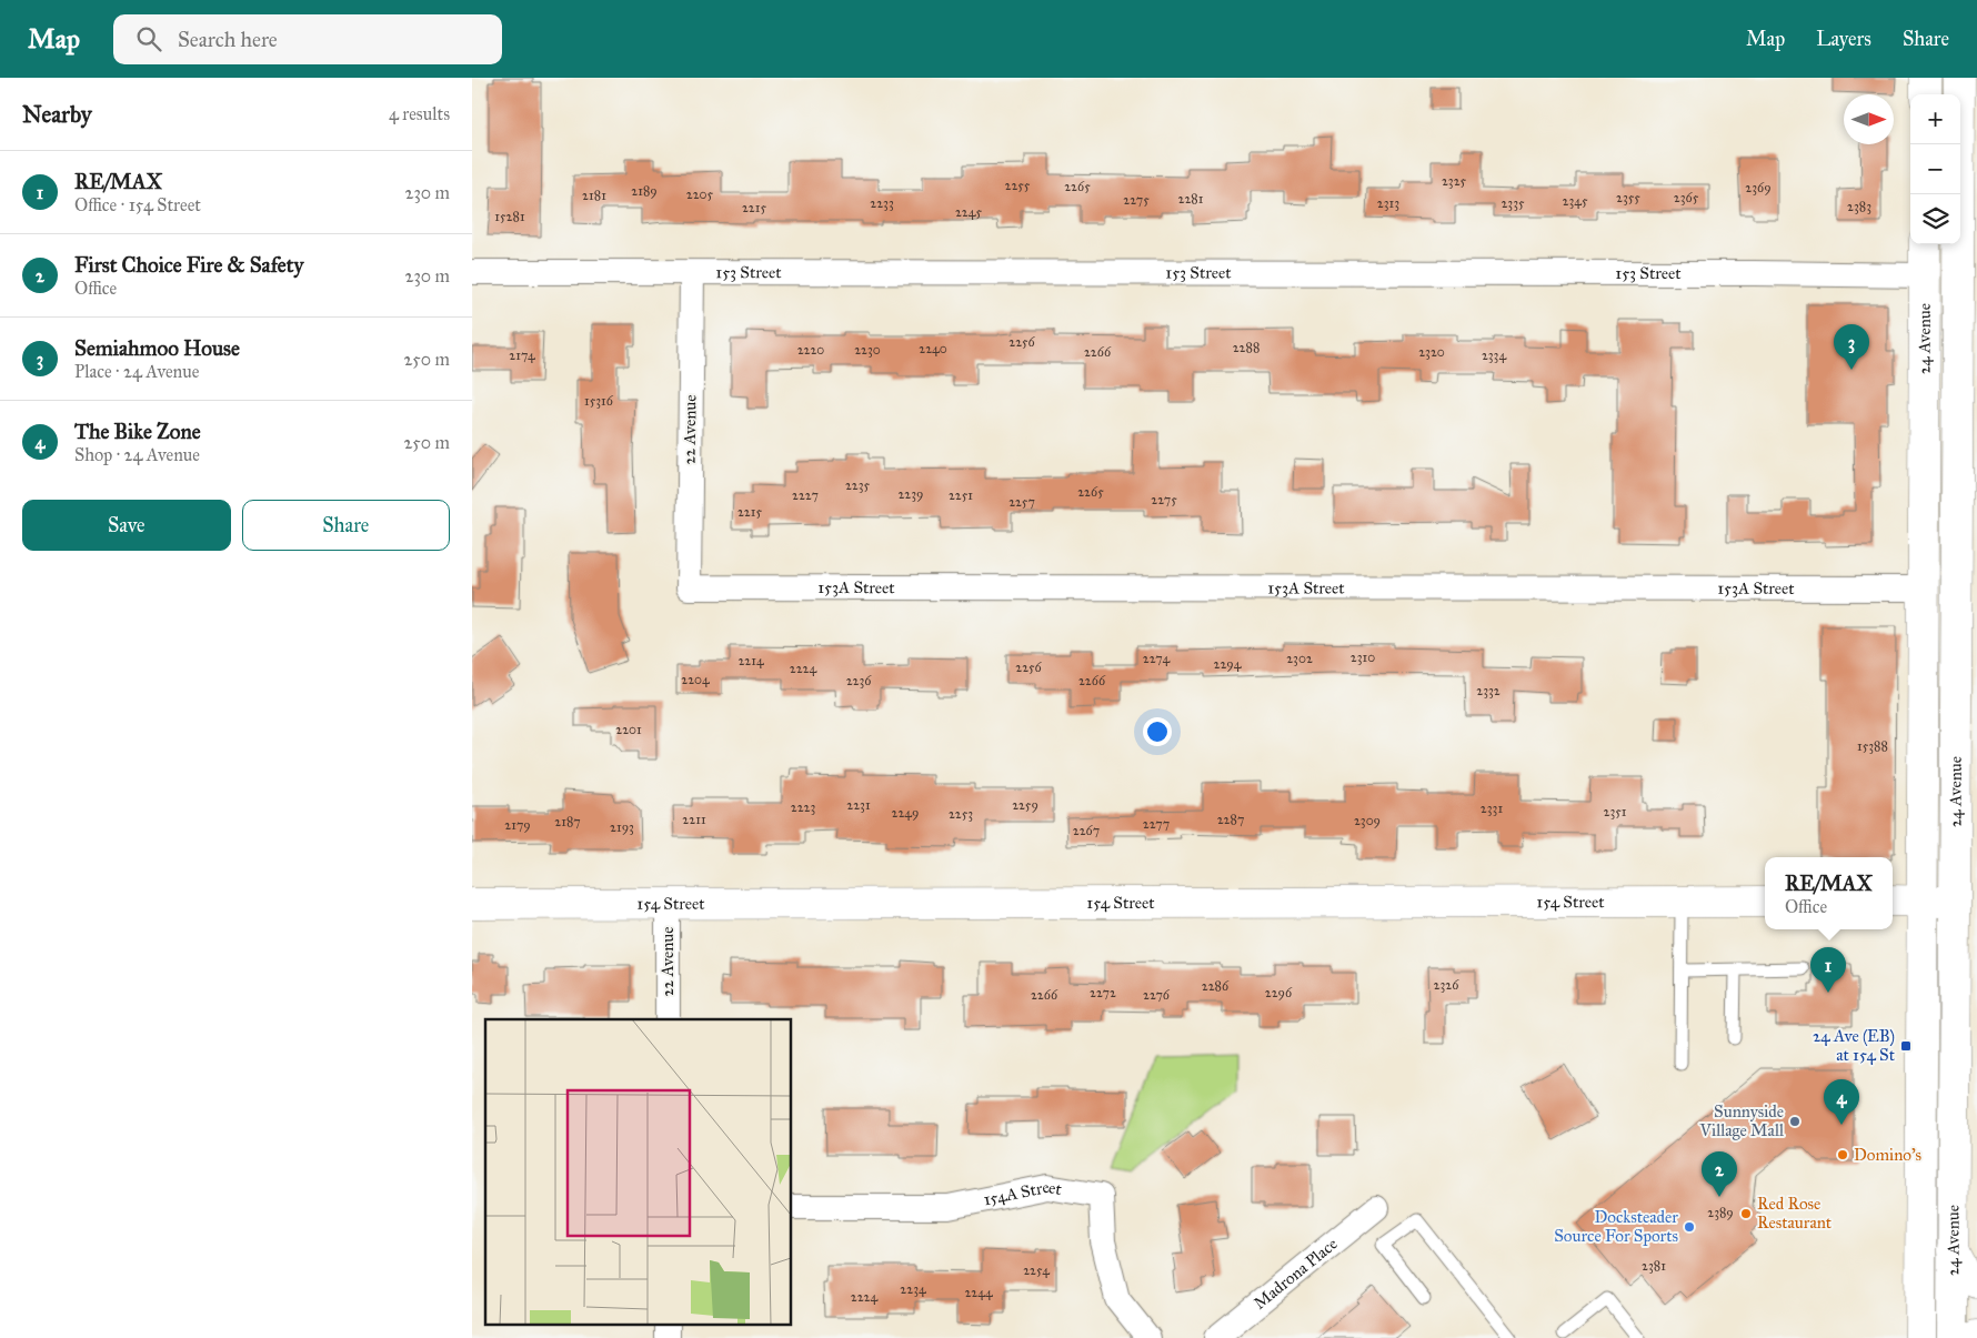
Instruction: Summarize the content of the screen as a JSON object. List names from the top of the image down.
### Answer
{
  "streets": {
    "main road": ["24 Avenue", "154 Street"],
    "street": [
      "153 Street",
      "22 Avenue",
      "153A Street",
      "154A Street",
      "Madrona Place"
    ]
  },
  "crossings": [
    ["153 Street", "24 Avenue"],
    ["153 Street", "22 Avenue"],
    ["24 Avenue", "153A Street"],
    ["22 Avenue", "153A Street"],
    ["22 Avenue", "154 Street"]
  ],
  "places": {
    "transit": ["24 Ave (EB) at 154 St"],
    "other": [
      "Sunnyside Village Mall",
      "Domino's",
      "Red Rose Restaurant",
      "Docksteader Source For Sports"
    ]
  },
  "house_numbers": [
    "2325",
    "2255",
    "2265",
    "2369",
    "2189",
    "2205",
    "2181",
    "2355",
    "2365",
    "2281",
    "2275",
    "2345",
    "2233",
    "2313",
    "2335",
    "2383",
    "2215",
    "2245",
    "15281",
    "2256",
    "2288",
    "2240",
    "2220",
    "2230",
    "2266",
    "2320",
    "2174",
    "2334",
    "15316",
    "2235",
    "2265",
    "2239",
    "2227",
    "2251",
    "2275",
    "2257",
    "2215",
    "2310",
    "2274",
    "2302",
    "2214",
    "2294",
    "2256",
    "2224",
    "2204",
    "2236",
    "2266",
    "2332",
    "2201",
    "15388",
    "2231",
    "2259",
    "2223",
    "2331",
    "2351",
    "2249",
    "2253",
    "2211",
    "2287",
    "2309",
    "2187",
    "2277",
    "2179",
    "2193",
    "2267",
    "2326",
    "2286",
    "2272",
    "2296",
    "2266",
    "2276",
    "2389",
    "2381",
    "2254",
    "2234",
    "2244",
    "2224"
  ],
  "north": "right",
  "page": {
    "header": "Map",
    "search": "Search here",
    "nav": ["Map", "Layers", "Share"],
    "heading": ["Nearby", "4 results"],
    "map_buttons": ["+", "−"],
    "list": [
      {
        "mark": "1",
        "name": "RE/MAX",
        "note": "Office · 154 Street",
        "value": "230 m"
      },
      {
        "mark": "2",
        "name": "First Choice Fire & Safety",
        "note": "Office",
        "value": "230 m"
      },
      {
        "mark": "3",
        "name": "Semiahmoo House",
        "note": "Place · 24 Avenue",
        "value": "250 m"
      },
      {
        "mark": "4",
        "name": "The Bike Zone",
        "note": "Shop · 24 Avenue",
        "value": "250 m"
      }
    ],
    "pins": [
      "3",
      "1",
      "4",
      "2"
    ],
    "buttons": ["Save", "Share"],
    "popup": ["RE/MAX", "Office"]
  }
}
